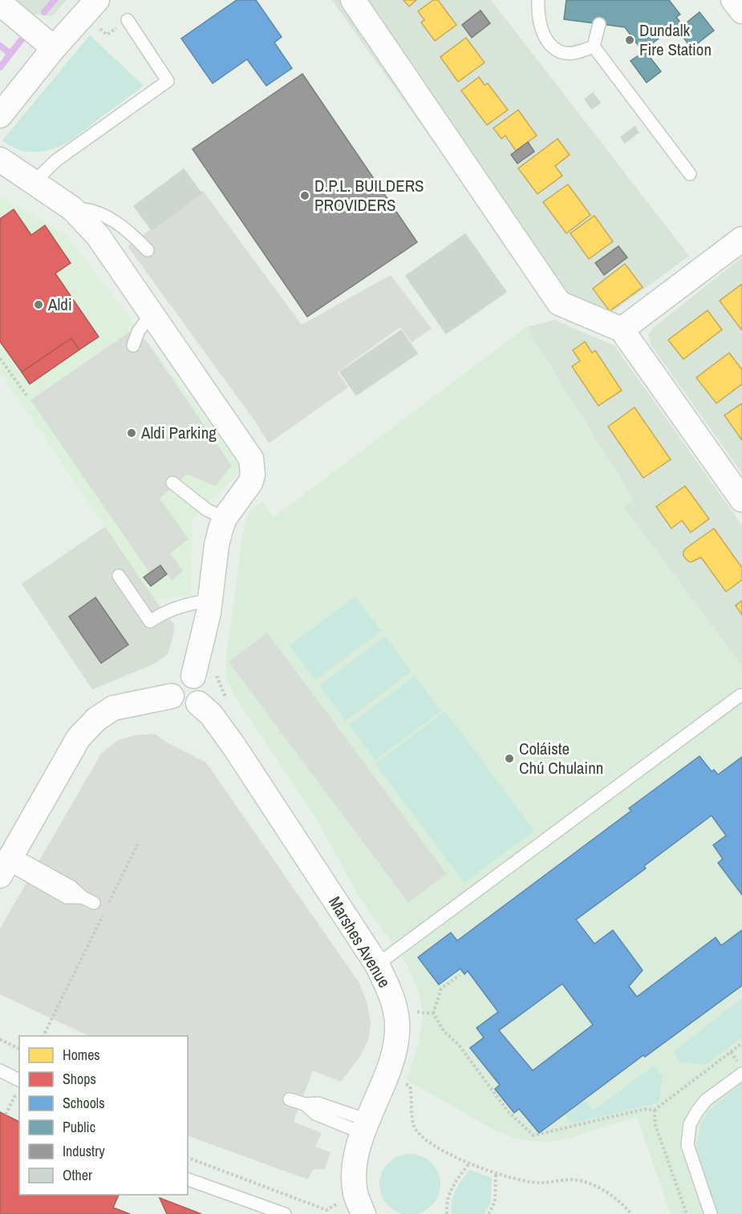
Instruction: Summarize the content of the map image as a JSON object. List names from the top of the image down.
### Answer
{
  "streets": {
    "street": ["Marshes Avenue"]
  },
  "places": [
    "Dundalk Fire Station",
    "D.P.L. BUILDERS PROVIDERS",
    "Aldi",
    "Aldi Parking",
    "Coláiste Chú Chulainn"
  ],
  "legend": [
    "Homes",
    "Shops",
    "Schools",
    "Public",
    "Industry",
    "Other"
  ]
}
